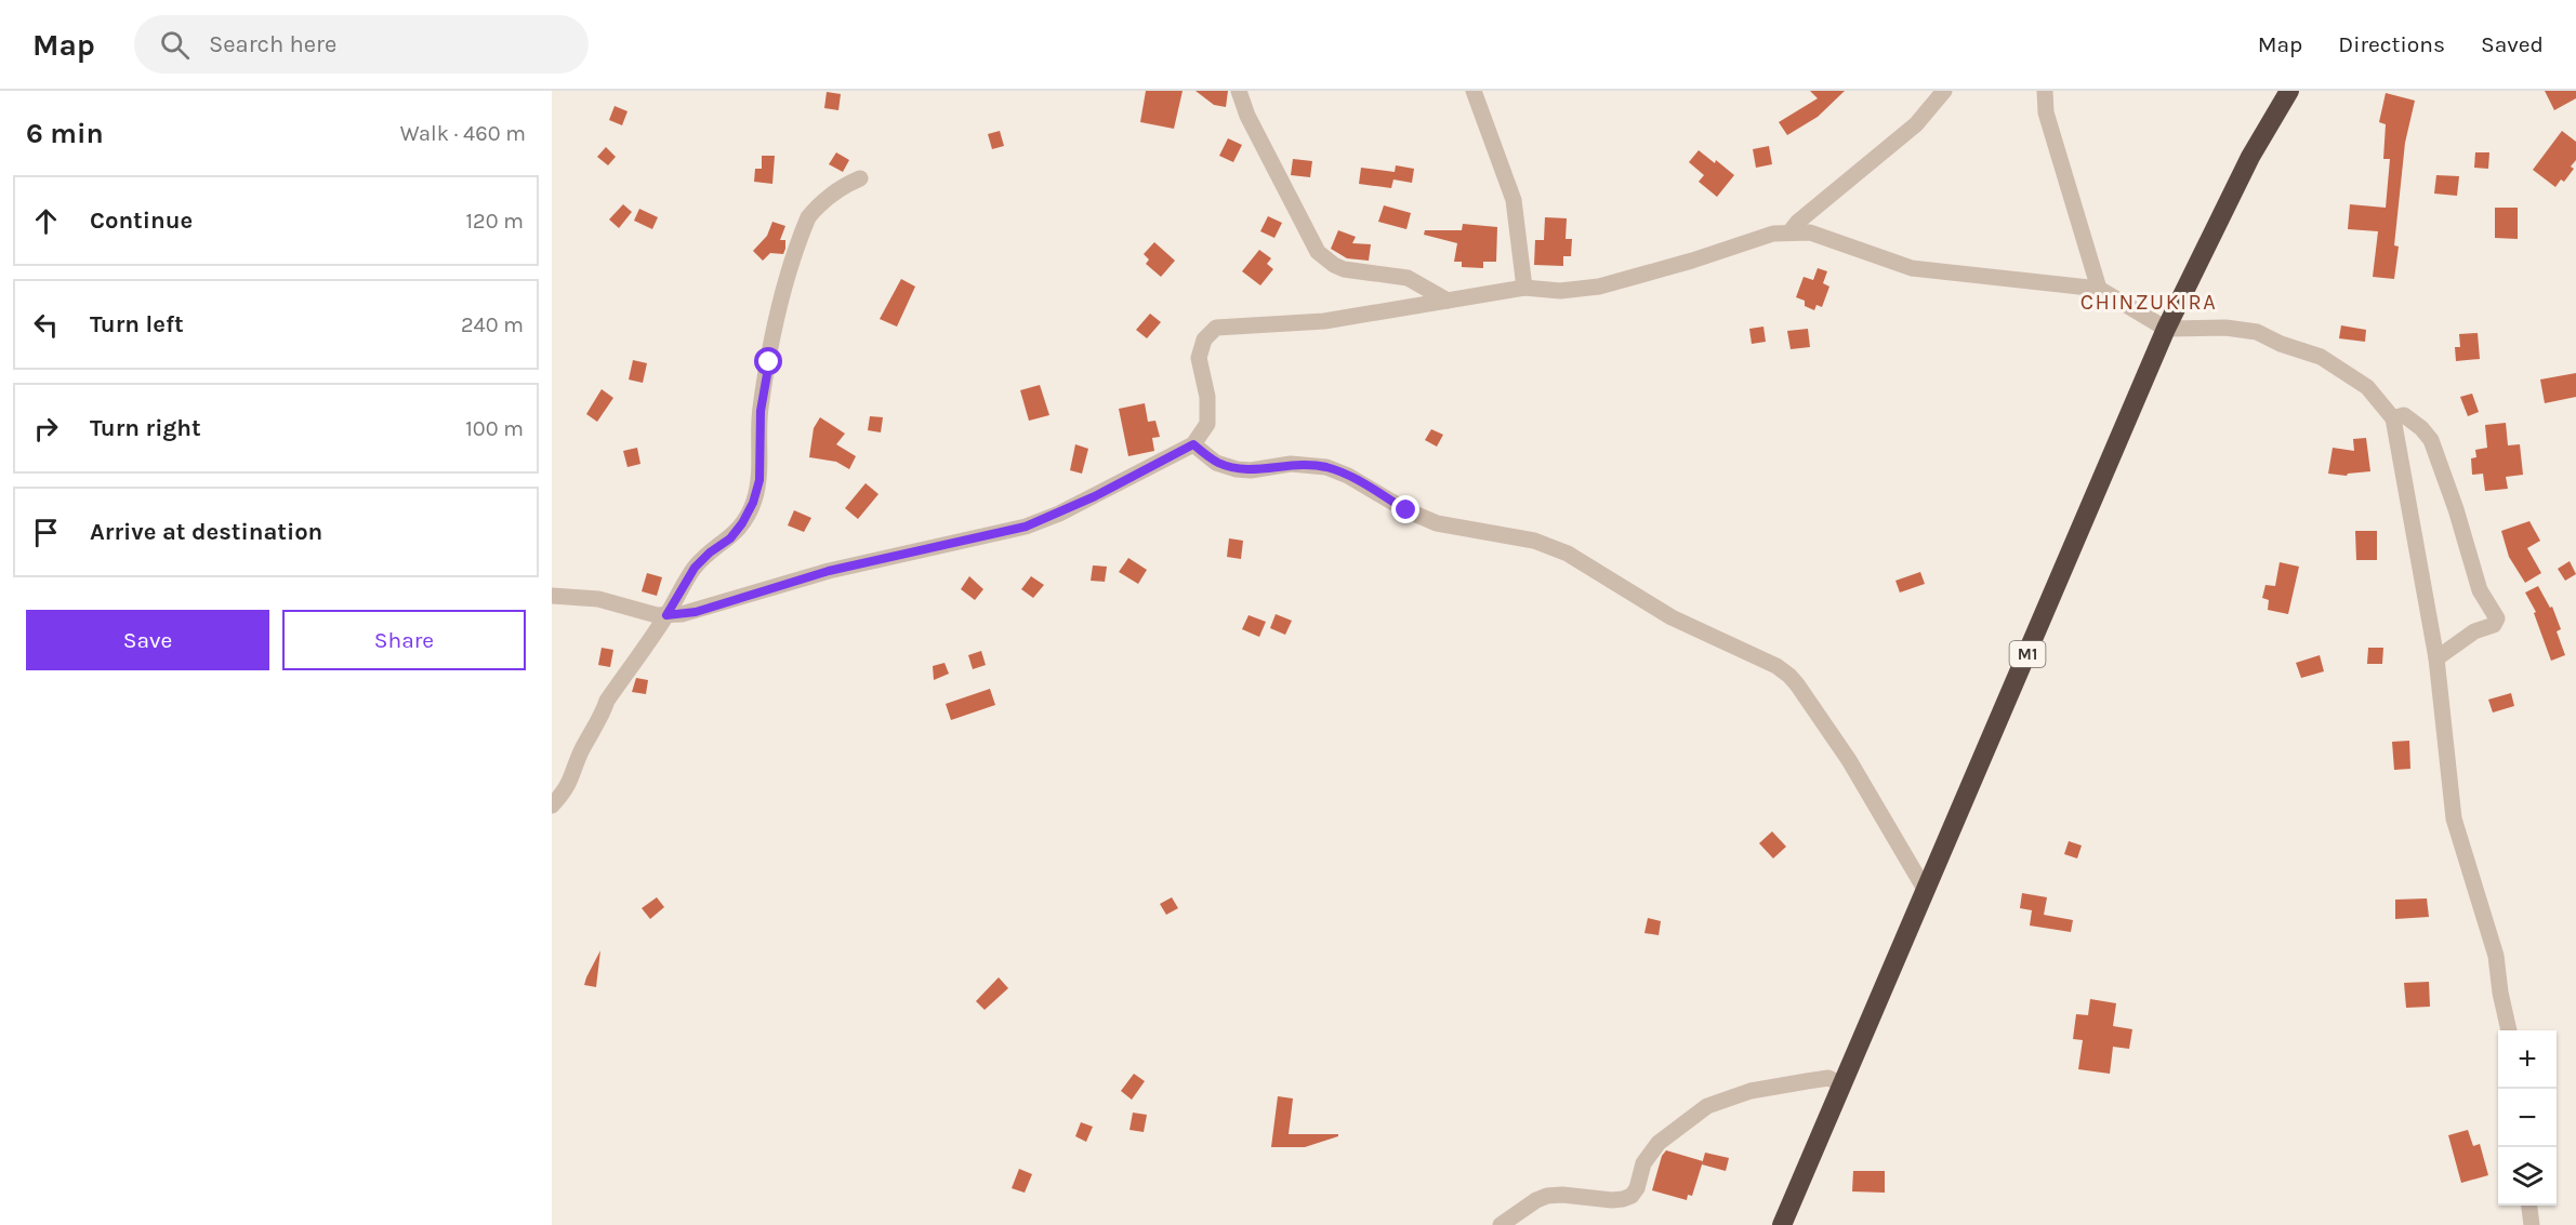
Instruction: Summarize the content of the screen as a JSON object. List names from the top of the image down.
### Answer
{
  "streets": {
    "highway": ["M1"]
  },
  "districts": ["CHINZUKIRA"],
  "page": {
    "header": "Map",
    "search": "Search here",
    "nav": ["Map", "Directions", "Saved"],
    "heading": ["6 min", "Walk · 460 m"],
    "list": [
      ["Continue", "120 m"],
      ["Turn left", "240 m"],
      ["Turn right", "100 m"],
      "Arrive at destination"
    ],
    "buttons": ["Save", "Share"],
    "map_buttons": ["+", "−"]
  }
}
